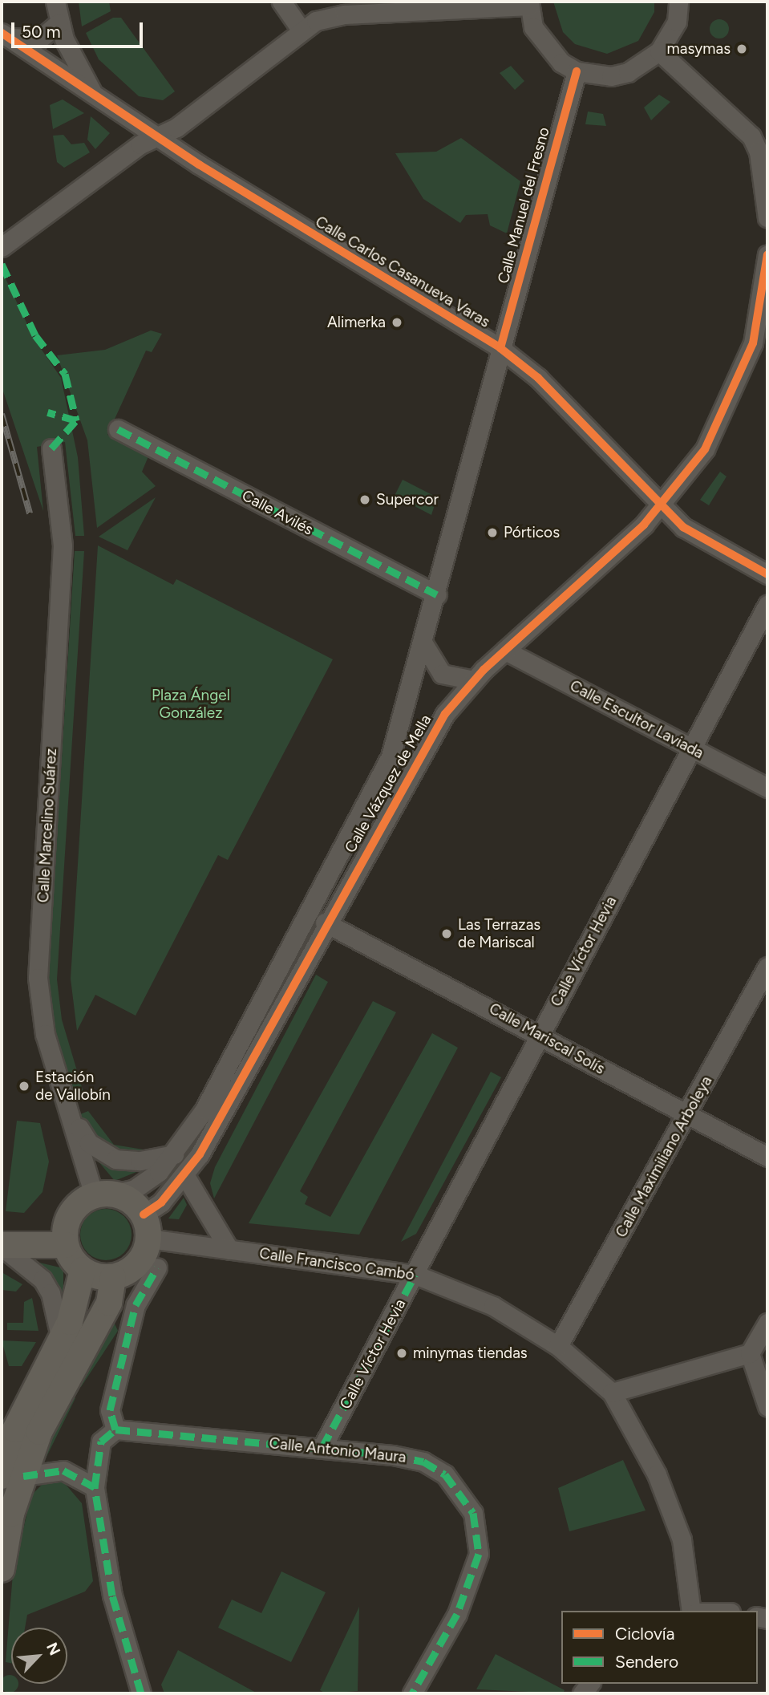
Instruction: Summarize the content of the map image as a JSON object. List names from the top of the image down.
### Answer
{
  "streets": {
    "street": [
      "Calle Manuel del Fresno",
      "Calle Carlos Casanueva Varas",
      "Calle Avilés",
      "Calle Escultor Laviada",
      "Calle Vázquez de Mella",
      "Calle Marcelino Suárez",
      "Calle Víctor Hevia",
      "Calle Mariscal Solís",
      "Calle Maximiliano Arboleya",
      "Calle Francisco Cambó",
      "Calle Antonio Maura"
    ]
  },
  "crossings": [
    ["Calle Manuel del Fresno", "Calle Carlos Casanueva Varas"],
    ["Calle Manuel del Fresno", "Calle Avilés"],
    ["Calle Manuel del Fresno", "Calle Vázquez de Mella"],
    ["Calle Carlos Casanueva Varas", "Calle Vázquez de Mella"],
    ["Calle Escultor Laviada", "Calle Vázquez de Mella"],
    ["Calle Escultor Laviada", "Calle Víctor Hevia"],
    ["Calle Vázquez de Mella", "Calle Marcelino Suárez"],
    ["Calle Vázquez de Mella", "Calle Mariscal Solís"],
    ["Calle Vázquez de Mella", "Calle Francisco Cambó"],
    ["Calle Marcelino Suárez", "Calle Francisco Cambó"],
    ["Calle Víctor Hevia", "Calle Mariscal Solís"],
    ["Calle Víctor Hevia", "Calle Francisco Cambó"],
    ["Calle Víctor Hevia", "Calle Antonio Maura"],
    ["Calle Mariscal Solís", "Calle Maximiliano Arboleya"],
    ["Calle Maximiliano Arboleya", "Calle Francisco Cambó"]
  ],
  "parks": ["Plaza Ángel González"],
  "places": [
    "masymas",
    "Alimerka",
    "Supercor",
    "Pórticos",
    "Las Terrazas de Mariscal",
    "Estación de Vallobín",
    "minymas tiendas"
  ],
  "legend": ["Ciclovía", "Sendero"],
  "scale_bar": "50 m",
  "north": "top right"
}
